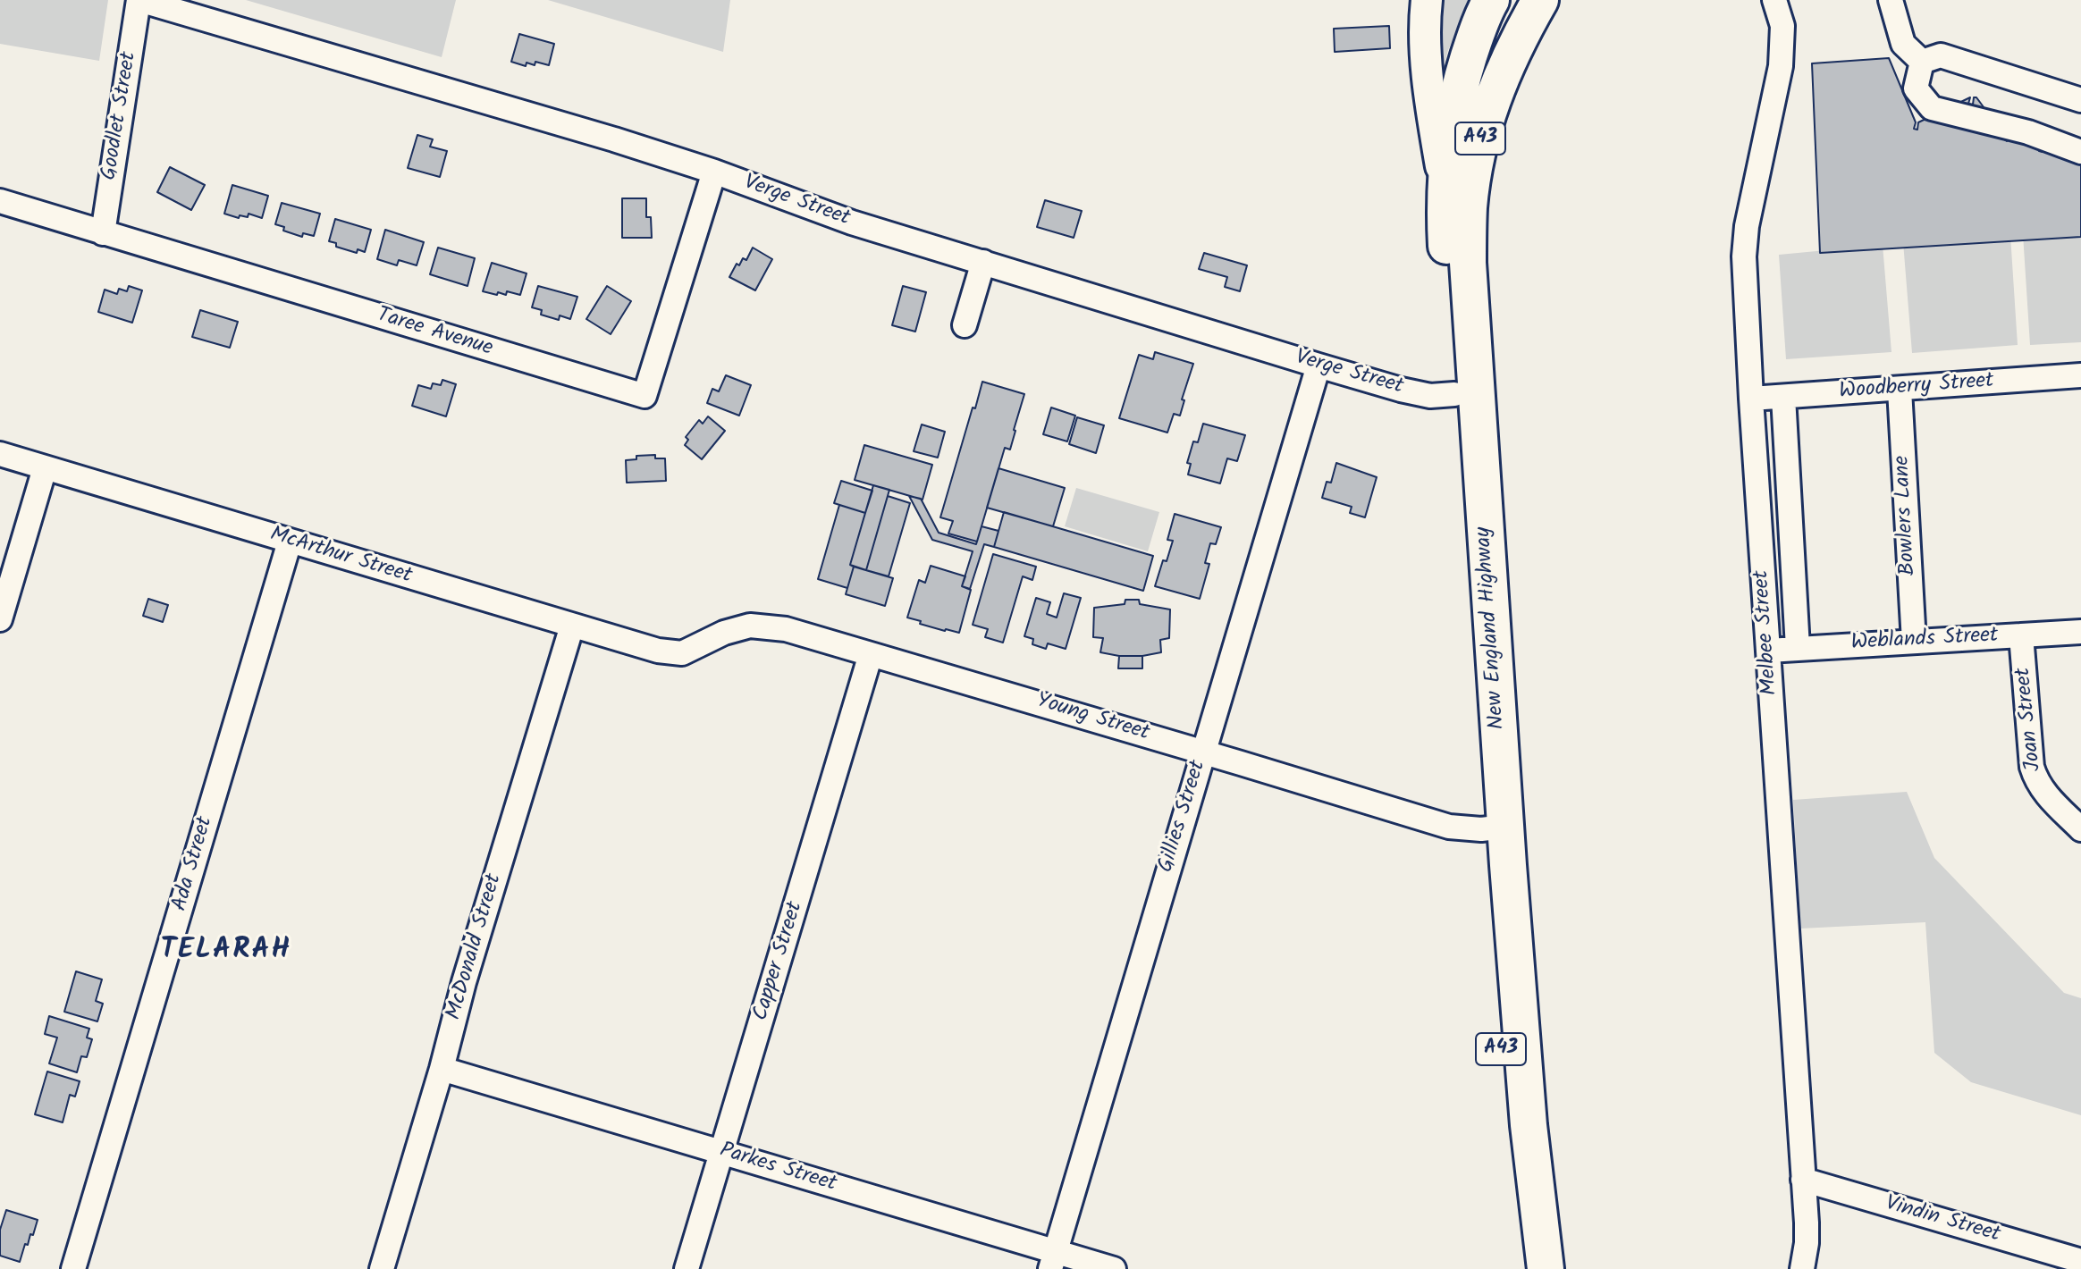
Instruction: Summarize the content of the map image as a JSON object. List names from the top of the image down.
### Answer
{
  "streets": {
    "highway": ["A43", "New England Highway"],
    "street": [
      "Goodlet Street",
      "Verge Street",
      "Taree Avenue",
      "Woodberry Street",
      "Bowlers Lane",
      "McArthur Street",
      "Melbee Street",
      "Weblands Street",
      "Young Street",
      "Joan Street",
      "Gillies Street",
      "Ada Street",
      "McDonald Street",
      "Capper Street",
      "Parkes Street",
      "Vindin Street"
    ]
  },
  "crossings": [
    ["Goodlet Street", "Verge Street"],
    ["Goodlet Street", "Taree Avenue"],
    ["Verge Street", "Taree Avenue"],
    ["Verge Street", "New England Highway"],
    ["Verge Street", "Gillies Street"],
    ["Woodberry Street", "Bowlers Lane"],
    ["Woodberry Street", "Melbee Street"],
    ["Bowlers Lane", "Weblands Street"],
    ["McArthur Street", "Young Street"],
    ["McArthur Street", "Ada Street"],
    ["McArthur Street", "McDonald Street"],
    ["New England Highway", "Young Street"],
    ["Melbee Street", "Weblands Street"],
    ["Melbee Street", "Vindin Street"],
    ["Weblands Street", "Joan Street"],
    ["Young Street", "Gillies Street"],
    ["Young Street", "Capper Street"],
    ["Gillies Street", "Parkes Street"],
    ["McDonald Street", "Parkes Street"],
    ["Capper Street", "Parkes Street"]
  ],
  "districts": ["TELARAH"]
}
